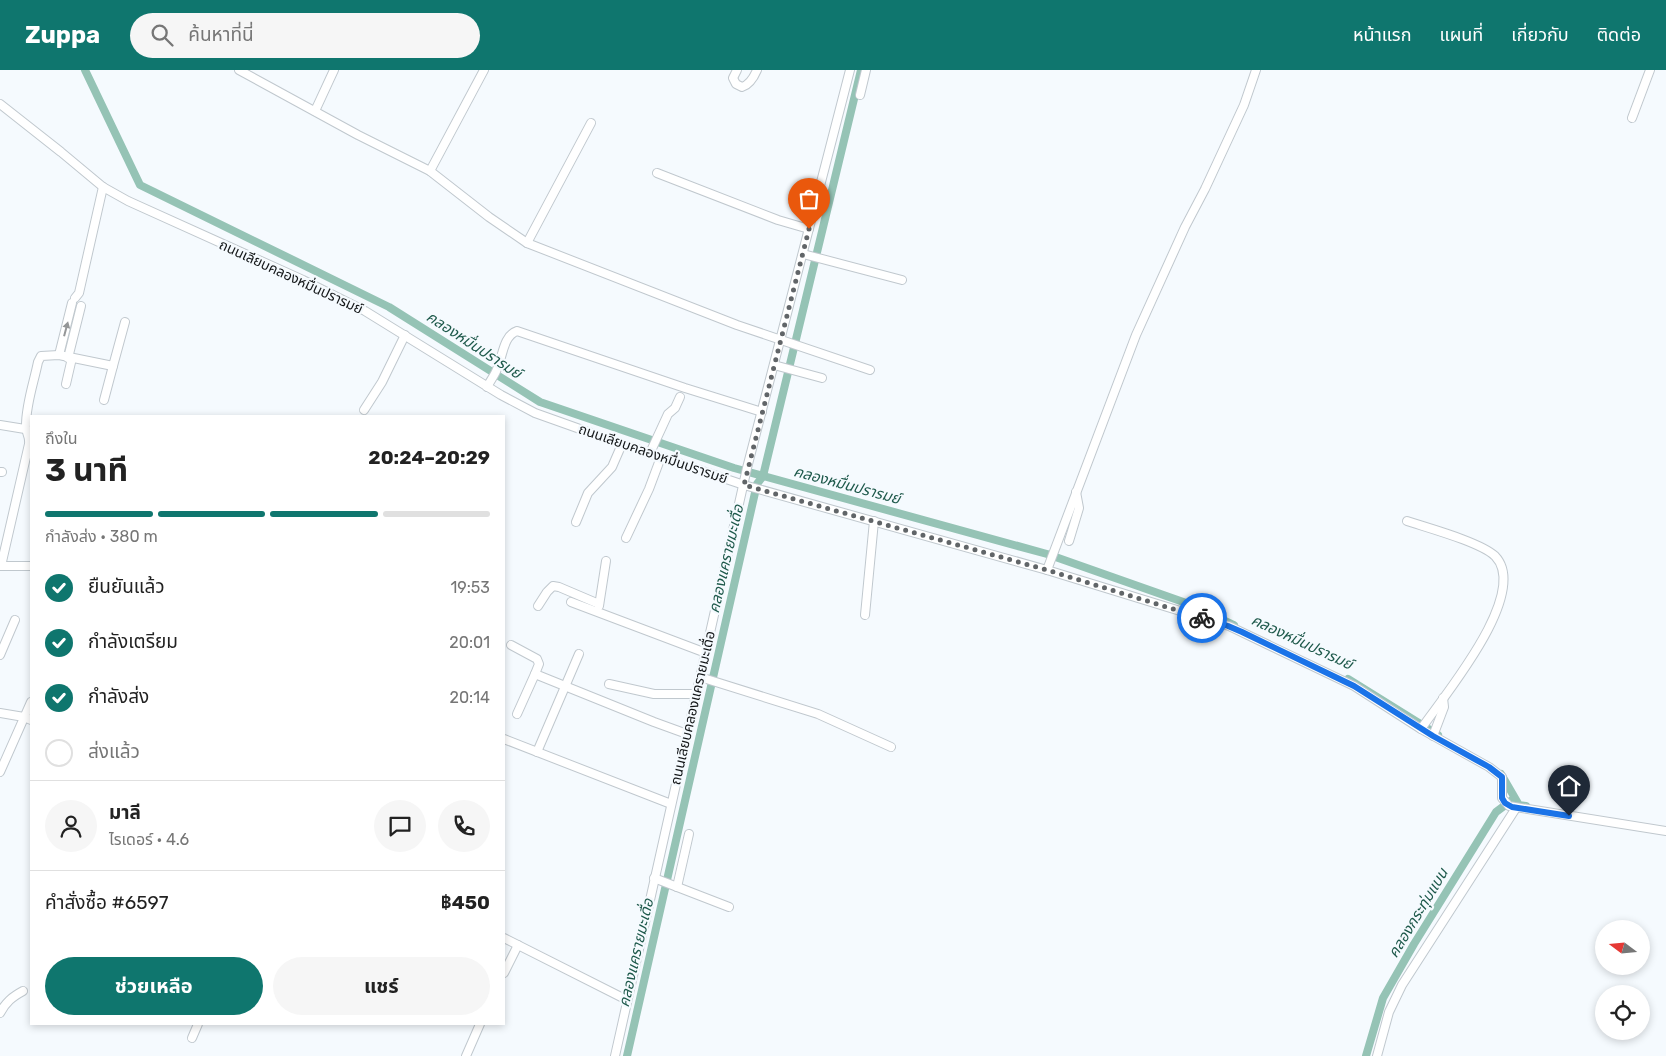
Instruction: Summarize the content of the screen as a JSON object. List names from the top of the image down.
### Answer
{
  "streets": {
    "street": ["ถนนเลียบคลองหมื่นปรารมย์", "ถนนเลียบคลองแครายมะเดื่อ"]
  },
  "crossings": [
    ["ถนนเลียบคลองหมื่นปรารมย์", "ถนนเลียบคลองแครายมะเดื่อ"]
  ],
  "water": ["คลองหมื่นปรารมย์", "คลองแครายมะเดื่อ", "คลองกระทุ่มแบน"],
  "north": "left",
  "page": {
    "header": "Zuppa",
    "search": "ค้นหาที่นี่",
    "nav": [
      "หน้าแรก",
      "แผนที่",
      "เกี่ยวกับ",
      "ติดต่อ"
    ],
    "heading": ["3 นาที", "ถึงใน", "20:24–20:29"],
    "panel": [
      "มาลี",
      "ไรเดอร์ · 4.6",
      "คำสั่งซื้อ #6597",
      "฿450"
    ],
    "bar": "กำลังส่ง · 380 m",
    "list": [
      ["ยืนยันแล้ว", "19:53"],
      ["กำลังเตรียม", "20:01"],
      ["กำลังส่ง", "20:14"],
      "ส่งแล้ว"
    ],
    "buttons": ["ช่วยเหลือ", "แชร์"]
  }
}
